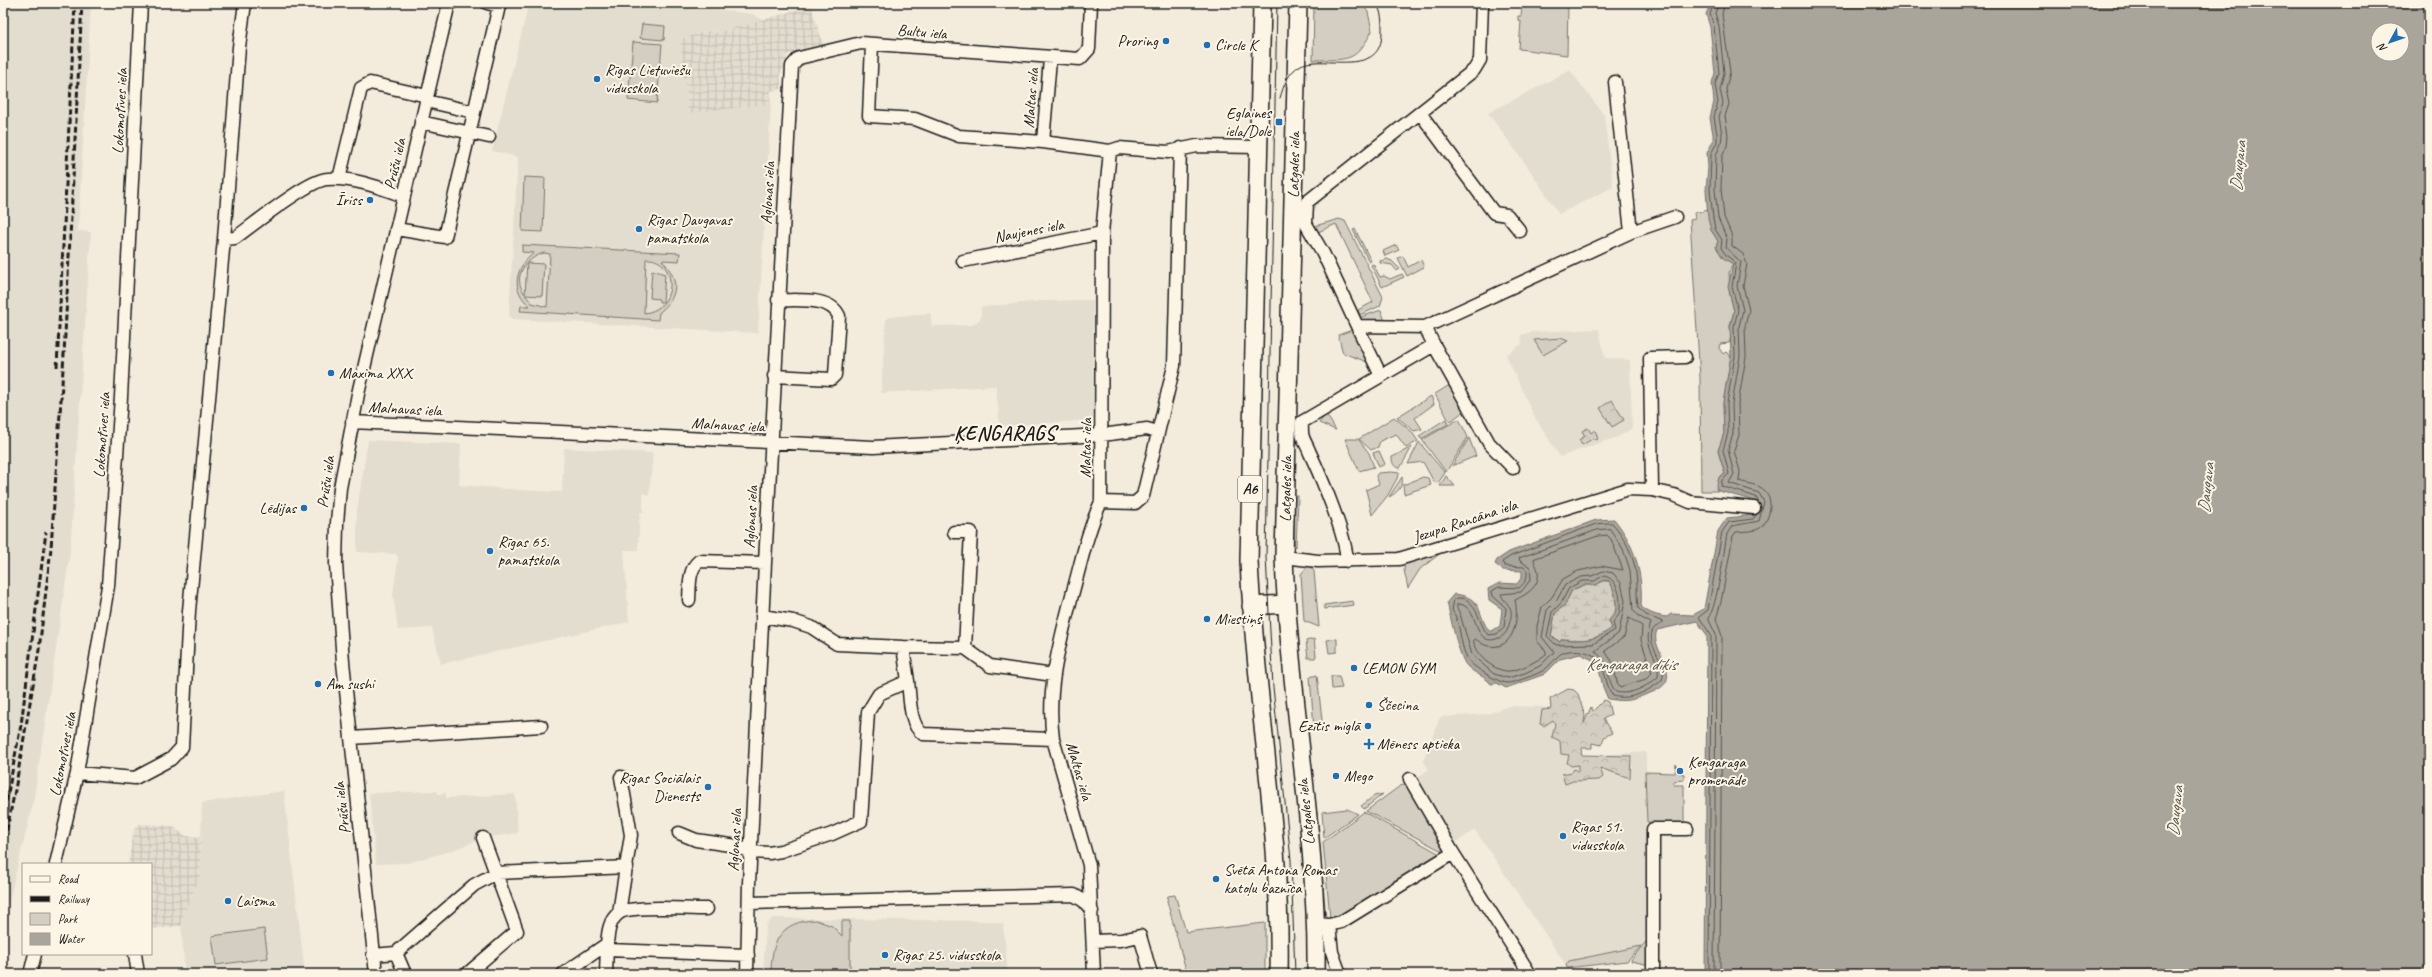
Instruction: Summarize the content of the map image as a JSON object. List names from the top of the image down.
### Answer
{
  "streets": {
    "highway": ["Latgales iela", "A6"],
    "street": [
      "Bultu iela",
      "Maltas iela",
      "Lokomotīves iela",
      "Prūšu iela",
      "Aglonas iela",
      "Naujenes iela",
      "Malnavas iela",
      "Jezupa Rancāna iela"
    ]
  },
  "crossings": [
    ["Bultu iela", "Maltas iela"],
    ["Bultu iela", "Aglonas iela"],
    ["Maltas iela", "Naujenes iela"],
    ["Maltas iela", "Malnavas iela"],
    ["Prūšu iela", "Malnavas iela"],
    ["Latgales iela", "Jezupa Rancāna iela"],
    ["Aglonas iela", "Malnavas iela"]
  ],
  "districts": ["ĶENGARAGS"],
  "water": ["Daugava", "Ķengaraga dīķis"],
  "places": {
    "other": [
      "Proring",
      "Circle K",
      "Rīgas Lietuviešu vidusskola",
      "Īriss",
      "Rīgas Daugavas pamatskola",
      "Maxima XXX",
      "Lēdijas",
      "Rīgas 65. pamatskola",
      "Miestiņš",
      "LEMON GYM",
      "Am sushi",
      "Ščecina",
      "Ezītis miglā",
      "Ķengaraga promenāde",
      "Mego",
      "Rīgas Sociālais Dienests",
      "Rīgas 51. vidusskola",
      "Svētā Antona Romas katoļu baznīca",
      "Laisma",
      "Rīgas 25. vidusskola"
    ],
    "transit": ["Eglaines iela/Dole"],
    "health": ["Mēness aptieka"]
  },
  "legend": [
    "Road",
    "Railway",
    "Park",
    "Water"
  ],
  "north": "bottom left"
}
